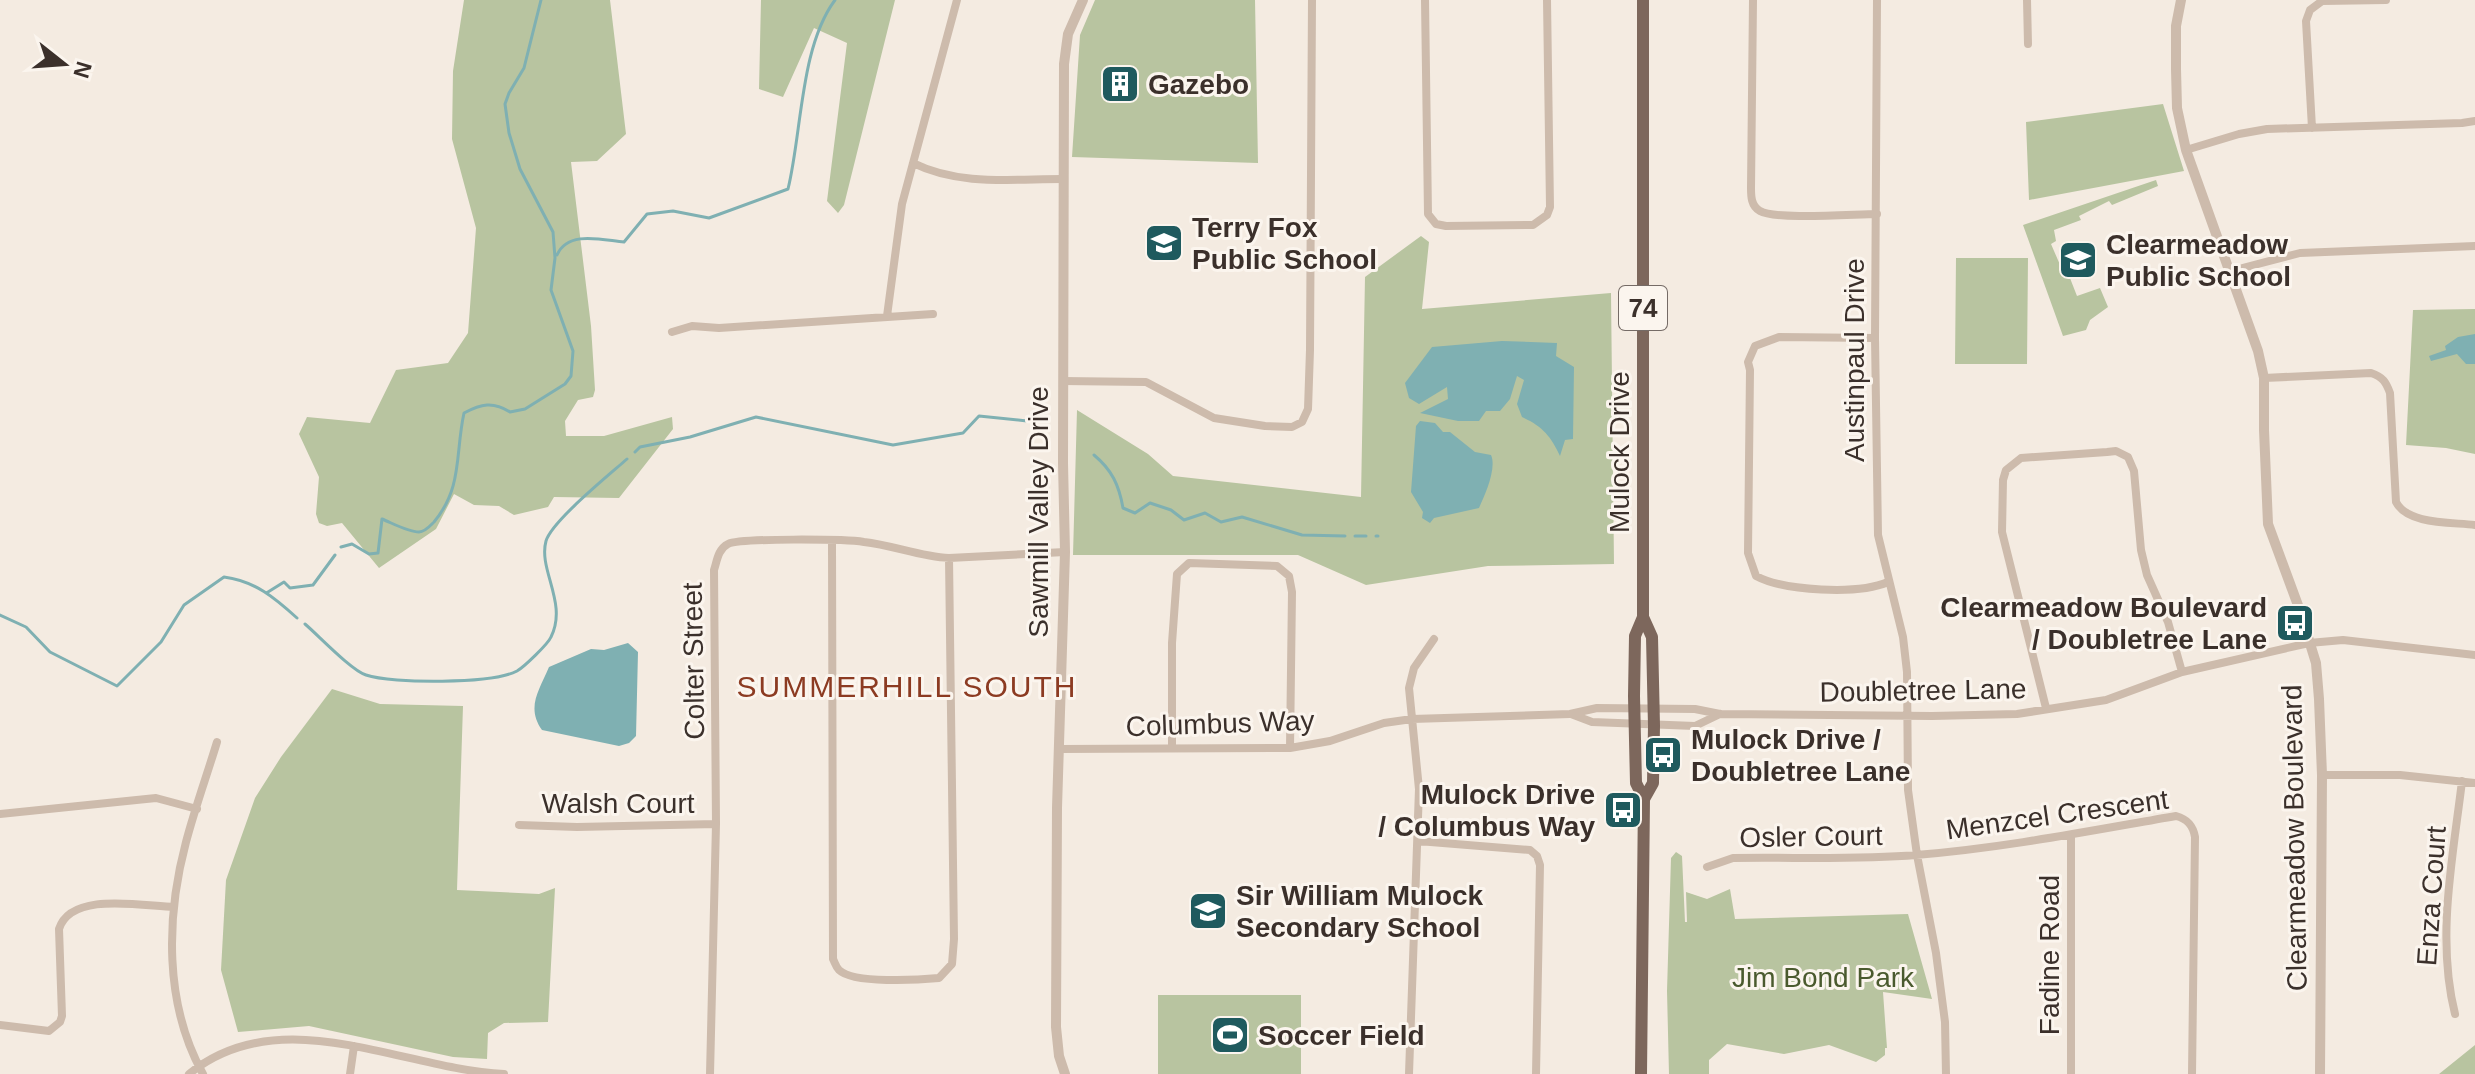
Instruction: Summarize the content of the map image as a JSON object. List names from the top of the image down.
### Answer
{
  "streets": {
    "main road": ["74", "Mulock Drive"],
    "street": [
      "Austinpaul Drive",
      "Sawmill Valley Drive",
      "Colter Street",
      "Doubletree Lane",
      "Columbus Way",
      "Walsh Court",
      "Menzcel Crescent",
      "Osler Court",
      "Clearmeadow Boulevard",
      "Enza Court",
      "Fadine Road"
    ]
  },
  "crossings": [
    ["Austinpaul Drive", "Doubletree Lane"],
    ["Austinpaul Drive", "Menzcel Crescent"],
    ["Austinpaul Drive", "Osler Court"],
    ["Mulock Drive", "Doubletree Lane"],
    ["Mulock Drive", "Columbus Way"],
    ["Sawmill Valley Drive", "Colter Street"],
    ["Sawmill Valley Drive", "Columbus Way"],
    ["Colter Street", "Walsh Court"],
    ["Doubletree Lane", "Columbus Way"],
    ["Doubletree Lane", "Clearmeadow Boulevard"],
    ["Menzcel Crescent", "Osler Court"],
    ["Menzcel Crescent", "Fadine Road"]
  ],
  "districts": ["SUMMERHILL SOUTH"],
  "parks": ["Jim Bond Park"],
  "places": {
    "building": ["Gazebo"],
    "school or university": ["Terry Fox Public School", "Clearmeadow Public School", "Sir William Mulock Secondary School"],
    "bus stop": ["Clearmeadow Boulevard / Doubletree Lane", "Mulock Drive / Doubletree Lane", "Mulock Drive / Columbus Way"],
    "sports": ["Soccer Field"]
  },
  "north": "right"
}
